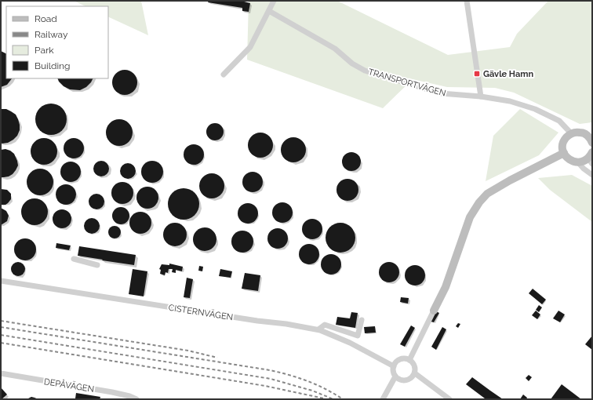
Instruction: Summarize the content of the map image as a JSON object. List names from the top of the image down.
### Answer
{
  "streets": {
    "street": ["TRANSPORTVÄGEN", "CISTERNVÄGEN", "DEPÅVÄGEN"]
  },
  "places": {
    "transit": ["Gävle Hamn"]
  },
  "legend": [
    "Road",
    "Railway",
    "Park",
    "Building"
  ]
}
